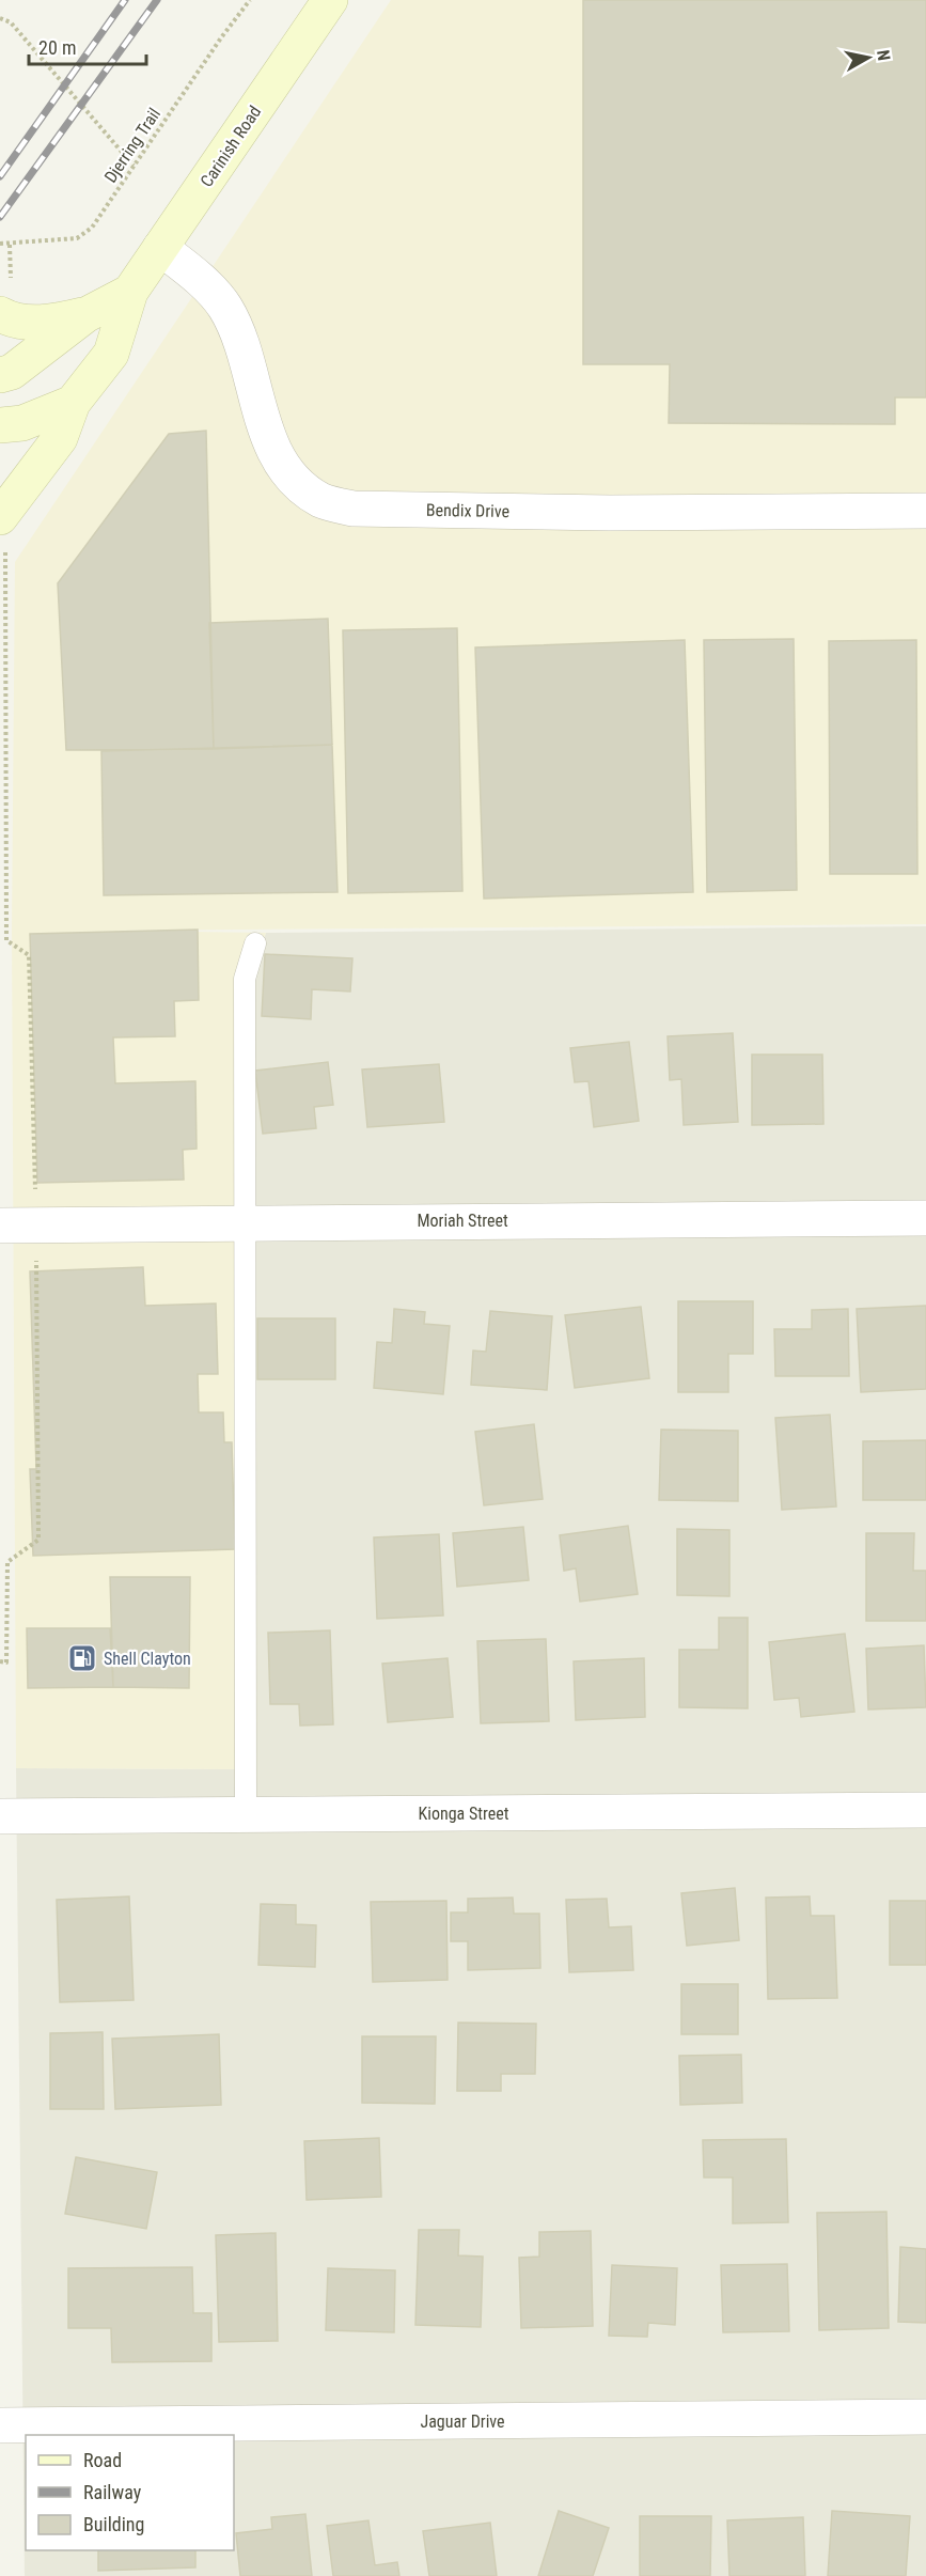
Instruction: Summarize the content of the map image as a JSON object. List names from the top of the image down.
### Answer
{
  "streets": {
    "street": [
      "Carinish Road",
      "Bendix Drive",
      "Moriah Street",
      "Kionga Street",
      "Jaguar Drive"
    ],
    "path": ["Djerring Trail"]
  },
  "crossings": [
    ["Carinish Road", "Bendix Drive"]
  ],
  "places": {
    "fuel station": ["Shell Clayton"]
  },
  "legend": ["Road", "Railway", "Building"],
  "scale_bar": "20 m",
  "north": "right"
}
